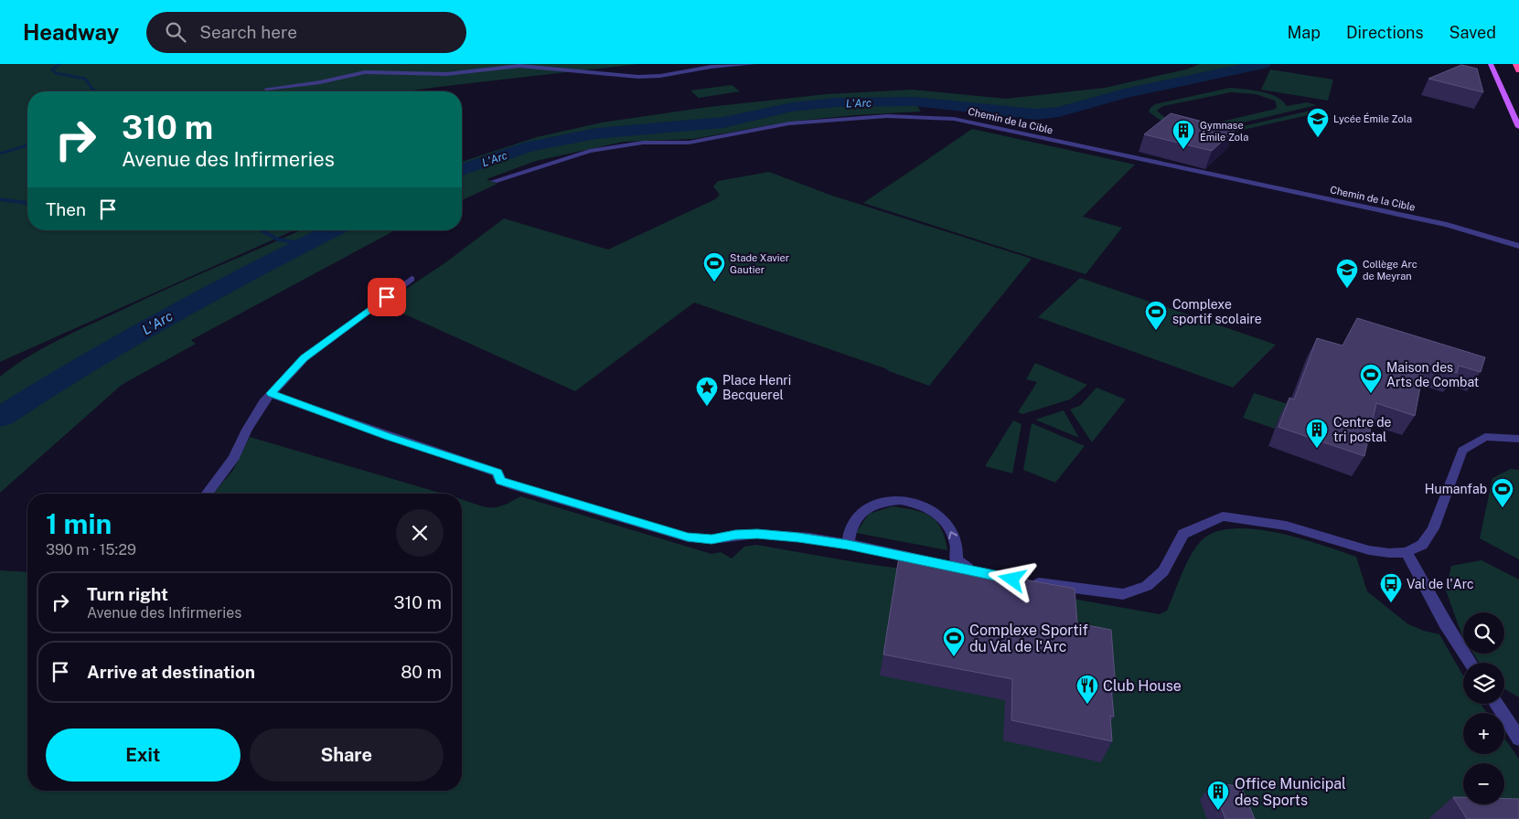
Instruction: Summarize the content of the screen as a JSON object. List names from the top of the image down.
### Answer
{
  "streets": {
    "street": ["Chemin de la Cible"]
  },
  "water": ["L'Arc"],
  "places": {
    "school or university": ["Lycée Émile Zola", "Collège Arc de Meyran"],
    "building": ["Gymnase Émile Zola", "Centre de tri postal", "Office Municipal des Sports"],
    "sports": [
      "Stade Xavier Gautier",
      "Complexe sportif scolaire",
      "Maison des Arts de Combat",
      "Humanfab",
      "Complexe Sportif du Val de l'Arc"
    ],
    "place": ["Place Henri Becquerel"],
    "bus stop": ["Val de l'Arc"],
    "restaurant": ["Club House"]
  },
  "page": {
    "header": "Headway",
    "search": "Search here",
    "nav": ["Map", "Directions", "Saved"],
    "turn": ["310 m", "Avenue des Infirmeries"],
    "then": "Then",
    "heading": ["1 min", "390 m · 15:29"],
    "list": [
      {
        "name": "Turn right",
        "note": "Avenue des Infirmeries",
        "value": "310 m"
      },
      {
        "name": "Arrive at destination",
        "value": "80 m"
      }
    ],
    "map_buttons": ["+", "−"],
    "buttons": ["Exit", "Share"]
  }
}
